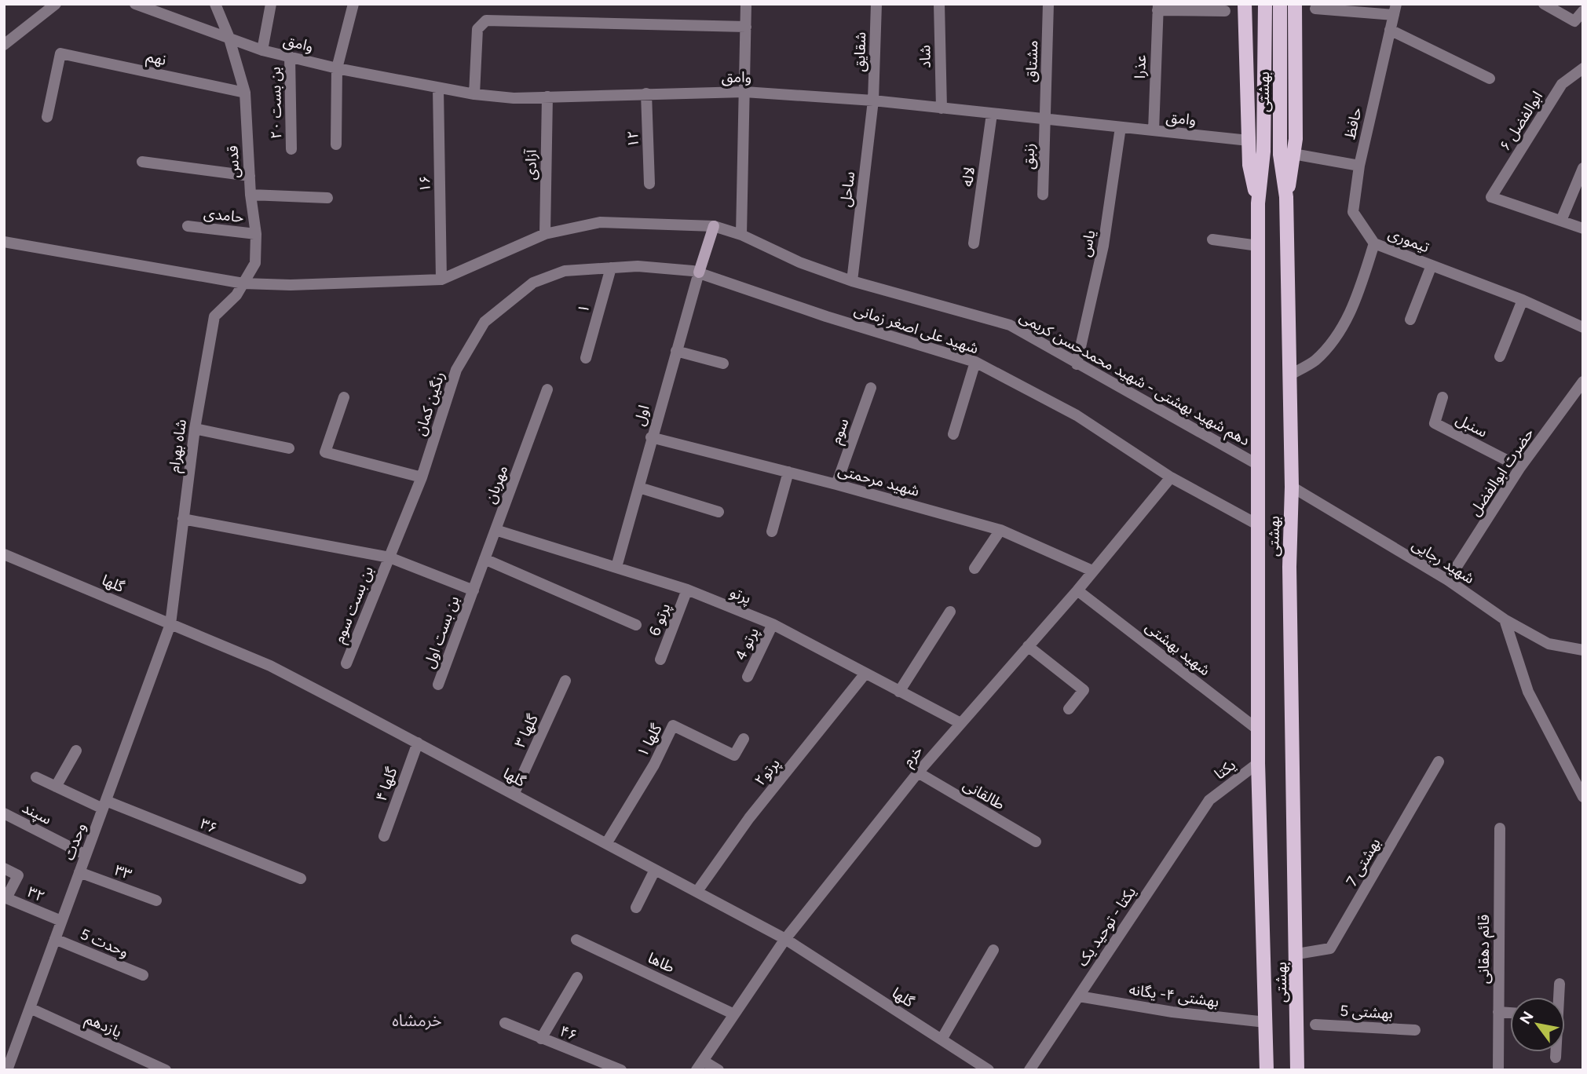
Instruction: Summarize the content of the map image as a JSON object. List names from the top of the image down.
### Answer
{
  "streets": {
    "main road": ["بهشتی"],
    "street": [
      "وامق",
      "شقایق",
      "شاد",
      "نهم",
      "مشتاق",
      "عذرا",
      "بن بست ۲۰",
      "ابوالفضل ۶",
      "حافظ",
      "۱۲",
      "زنبق",
      "قدس",
      "آزادی",
      "لاله",
      "۱۶",
      "ساحل",
      "حامدی",
      "تیموری",
      "یاس",
      "۱",
      "شهید علی اصغر زمانی",
      "دهم شهید بهشتی - شهید محمدحسن کریمی",
      "رنگین کمان",
      "اول",
      "سنبل",
      "سوم",
      "شاه بهرام",
      "حضرت ابوالفضل",
      "شهید مرحمتی",
      "مهربان",
      "شهید رجایی",
      "گلها",
      "پرتو",
      "بن بست سوم",
      "پرتو 6",
      "بن بست اول",
      "پرتو 4",
      "شهید بهشتی",
      "گلها ۳",
      "گلها ۱",
      "خرم",
      "یکتا",
      "پرتو۲",
      "گلها ۴",
      "طالقانی",
      "سپند",
      "۳۶",
      "وحدت",
      "بهشتی 7",
      "۳۳",
      "۳۲",
      "یکتا - توحید یک",
      "5 وحدت",
      "قائم دهقانی",
      "طاها",
      "بهشتی ۴- یگانه",
      "بهشتی 5",
      "یازدهم",
      "۴۶"
    ]
  },
  "crossings": [
    ["وامق", "شقایق"],
    ["وامق", "شاد"],
    ["وامق", "مشتاق"],
    ["وامق", "عذرا"],
    ["وامق", "بن بست ۲۰"],
    ["وامق", "۱۲"],
    ["وامق", "زنبق"],
    ["وامق", "قدس"],
    ["وامق", "آزادی"],
    ["وامق", "لاله"],
    ["وامق", "۱۶"],
    ["وامق", "ساحل"],
    ["وامق", "یاس"],
    ["شقایق", "ساحل"],
    ["نهم", "قدس"],
    ["مشتاق", "زنبق"],
    ["بهشتی", "تیموری"],
    ["بهشتی", "شهید علی اصغر زمانی"],
    ["بهشتی", "دهم شهید بهشتی - شهید محمدحسن کریمی"],
    ["بهشتی", "شهید رجایی"],
    ["بهشتی", "شهید بهشتی"],
    ["بهشتی", "یکتا"],
    ["بهشتی", "بهشتی 7"],
    ["بهشتی", "بهشتی ۴- یگانه"],
    ["حافظ", "تیموری"],
    ["قدس", "حامدی"],
    ["قدس", "دهم شهید بهشتی - شهید محمدحسن کریمی"],
    ["قدس", "شاه بهرام"],
    ["آزادی", "دهم شهید بهشتی - شهید محمدحسن کریمی"],
    ["۱۶", "دهم شهید بهشتی - شهید محمدحسن کریمی"],
    ["ساحل", "دهم شهید بهشتی - شهید محمدحسن کریمی"],
    ["یاس", "دهم شهید بهشتی - شهید محمدحسن کریمی"],
    ["۱", "شهید علی اصغر زمانی"],
    ["شهید علی اصغر زمانی", "رنگین کمان"],
    ["شهید علی اصغر زمانی", "اول"],
    ["شهید علی اصغر زمانی", "خرم"],
    ["دهم شهید بهشتی - شهید محمدحسن کریمی", "شاه بهرام"],
    ["رنگین کمان", "بن بست سوم"],
    ["اول", "شهید مرحمتی"],
    ["اول", "پرتو"],
    ["سنبل", "حضرت ابوالفضل"],
    ["سوم", "شهید مرحمتی"],
    ["شاه بهرام", "گلها"],
    ["شاه بهرام", "وحدت"],
    ["حضرت ابوالفضل", "شهید رجایی"],
    ["شهید مرحمتی", "خرم"],
    ["مهربان", "پرتو"],
    ["مهربان", "بن بست اول"],
    ["گلها", "گلها ۳"],
    ["گلها", "گلها ۱"],
    ["گلها", "خرم"],
    ["گلها", "پرتو۲"],
    ["گلها", "گلها ۴"],
    ["گلها", "وحدت"],
    ["پرتو", "پرتو 6"],
    ["پرتو", "پرتو 4"],
    ["پرتو", "خرم"],
    ["پرتو", "پرتو۲"],
    ["شهید بهشتی", "خرم"],
    ["خرم", "طالقانی"],
    ["خرم", "طاها"],
    ["یکتا", "یکتا - توحید یک"],
    ["سپند", "وحدت"],
    ["۳۶", "وحدت"],
    ["وحدت", "۳۳"],
    ["وحدت", "۳۲"],
    ["وحدت", "5 وحدت"],
    ["وحدت", "یازدهم"],
    ["یکتا - توحید یک", "بهشتی ۴- یگانه"]
  ],
  "districts": ["خرمشاه"],
  "north": "top left"
}
